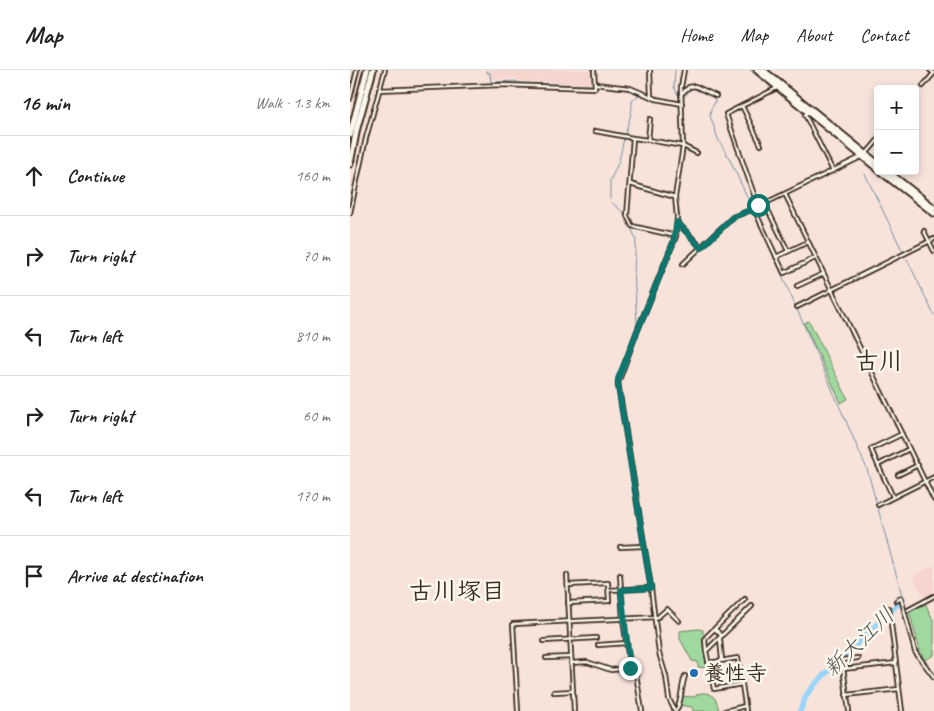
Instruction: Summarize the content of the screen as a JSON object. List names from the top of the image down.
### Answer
{
  "districts": ["古川", "古川塚目"],
  "water": ["新大江川"],
  "places": ["養性寺"],
  "page": {
    "header": "Map",
    "nav": [
      "Home",
      "Map",
      "About",
      "Contact"
    ],
    "heading": ["16 min", "Walk · 1.3 km"],
    "map_buttons": ["+", "−"],
    "list": [
      ["Continue", "160 m"],
      ["Turn right", "70 m"],
      ["Turn left", "810 m"],
      ["Turn right", "60 m"],
      ["Turn left", "170 m"],
      "Arrive at destination"
    ]
  }
}
